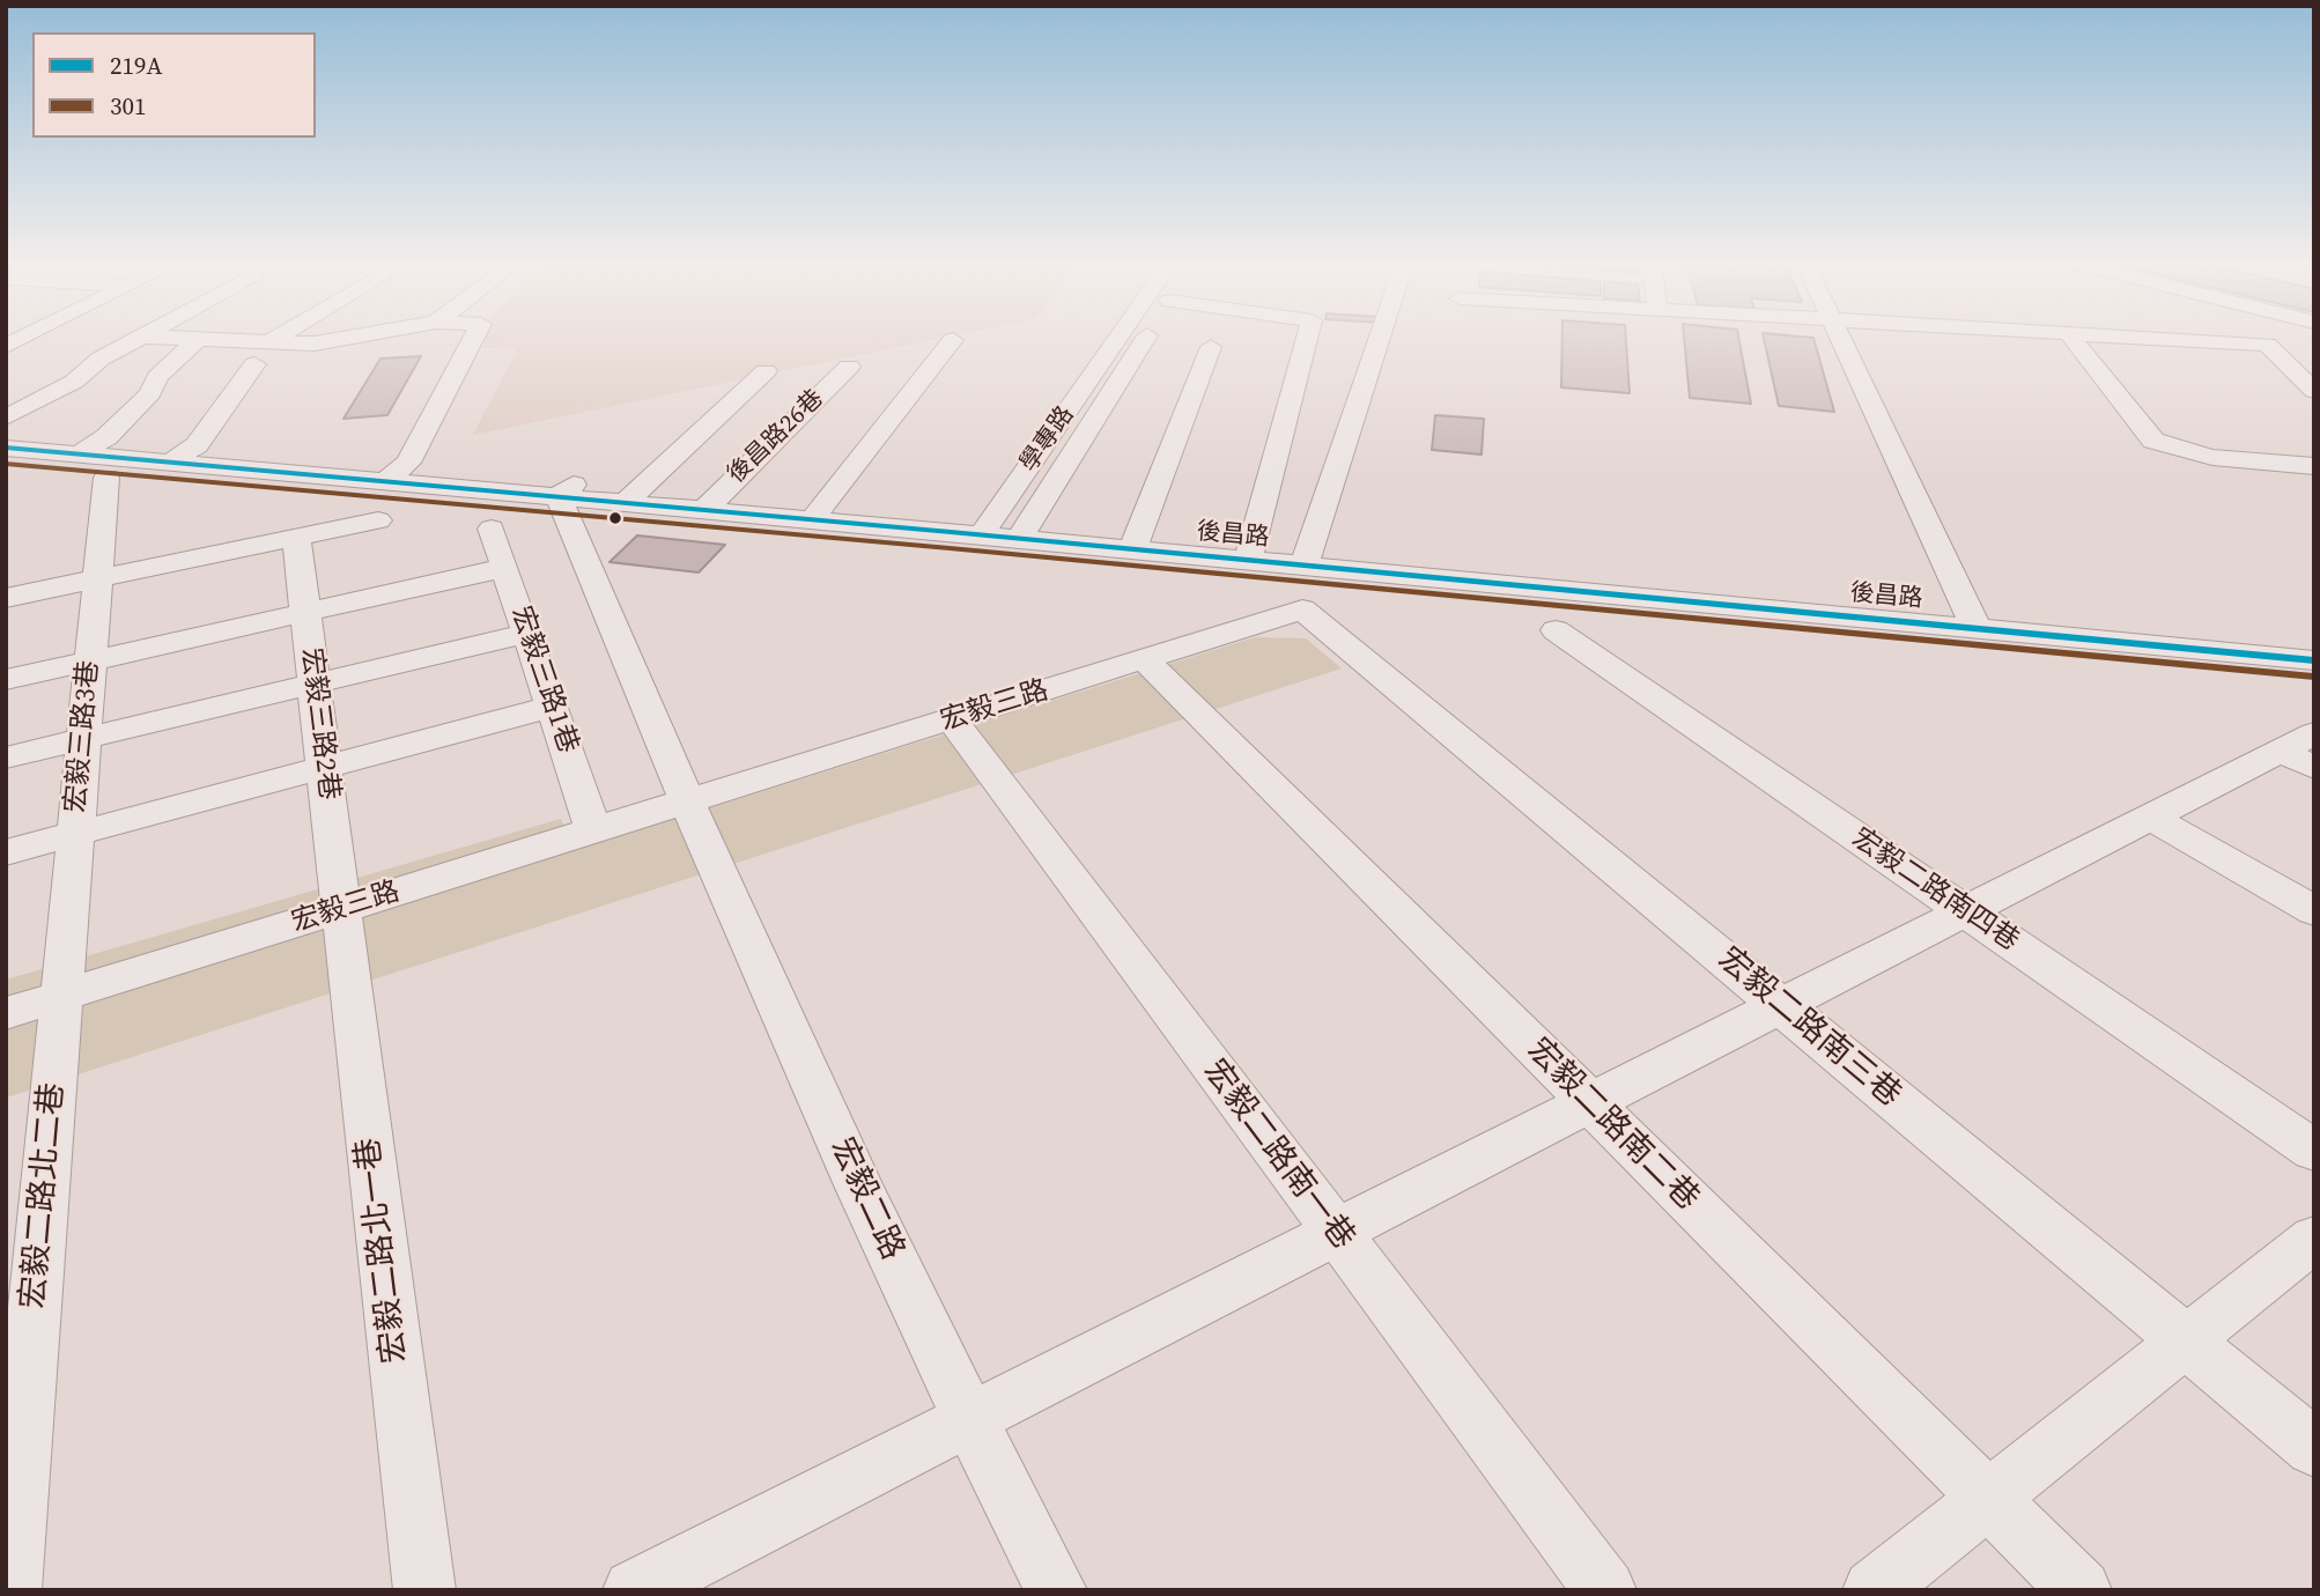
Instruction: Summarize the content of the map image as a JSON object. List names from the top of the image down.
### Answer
{
  "streets": {
    "street": [
      "後昌路26巷",
      "學專路",
      "後昌路",
      "宏毅三路1巷",
      "宏毅三路",
      "宏毅三路2巷",
      "宏毅三路3巷",
      "宏毅二路南四巷",
      "宏毅二路南三巷",
      "宏毅二路南二巷",
      "宏毅二路南一巷",
      "宏毅二路北二巷",
      "宏毅二路",
      "宏毅二路北一巷"
    ]
  },
  "crossings": [
    ["後昌路26巷", "後昌路"],
    ["學專路", "後昌路"],
    ["宏毅三路1巷", "宏毅三路"],
    ["宏毅三路", "宏毅三路2巷"],
    ["宏毅三路", "宏毅三路3巷"],
    ["宏毅三路", "宏毅二路南三巷"],
    ["宏毅三路", "宏毅二路南二巷"],
    ["宏毅三路", "宏毅二路南一巷"],
    ["宏毅三路", "宏毅二路北二巷"],
    ["宏毅三路", "宏毅二路"],
    ["宏毅三路", "宏毅二路北一巷"],
    ["宏毅三路2巷", "宏毅二路北一巷"],
    ["宏毅三路3巷", "宏毅二路北二巷"]
  ],
  "lines": ["transit line 219A", "transit line 301"],
  "legend": ["219A", "301"]
}
